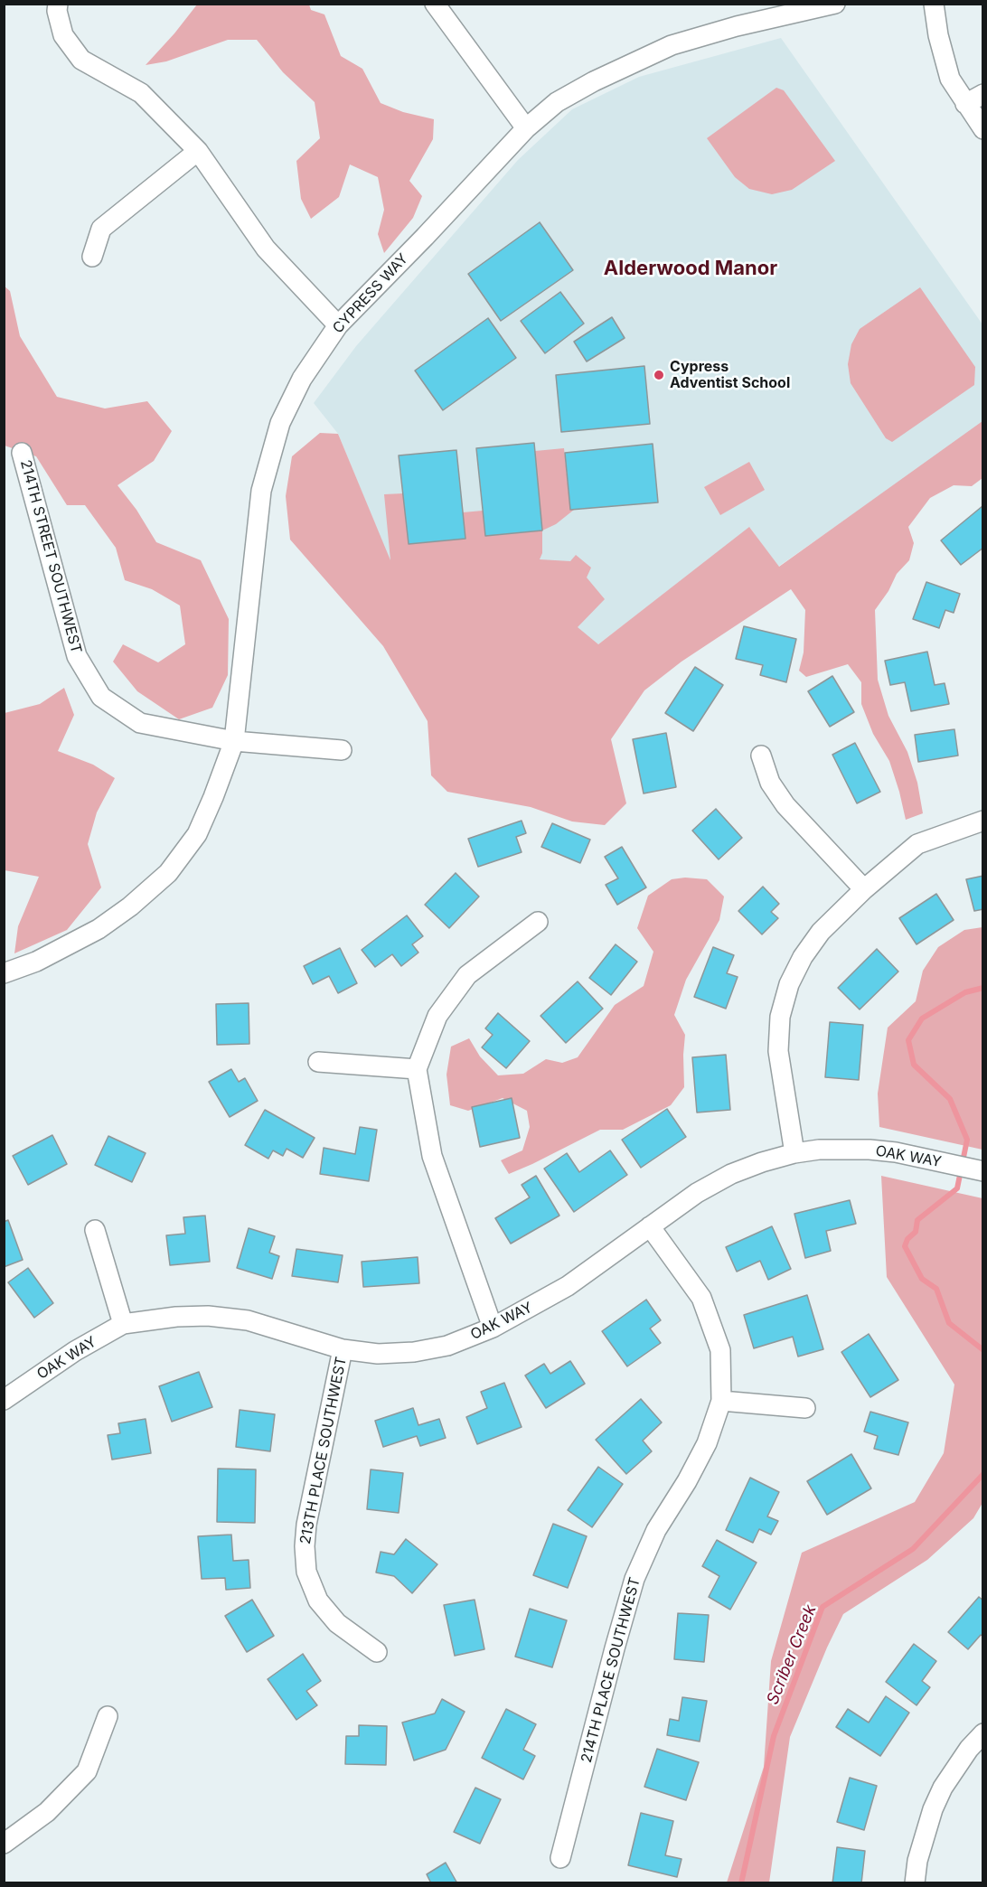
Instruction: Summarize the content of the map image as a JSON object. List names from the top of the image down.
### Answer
{
  "streets": {
    "street": [
      "CYPRESS WAY",
      "214TH STREET SOUTHWEST",
      "OAK WAY",
      "213TH PLACE SOUTHWEST",
      "214TH PLACE SOUTHWEST"
    ]
  },
  "crossings": [
    ["CYPRESS WAY", "214TH STREET SOUTHWEST"],
    ["OAK WAY", "213TH PLACE SOUTHWEST"],
    ["OAK WAY", "214TH PLACE SOUTHWEST"]
  ],
  "districts": ["Alderwood Manor"],
  "water": ["Scriber Creek"],
  "places": ["Cypress Adventist School"]
}
